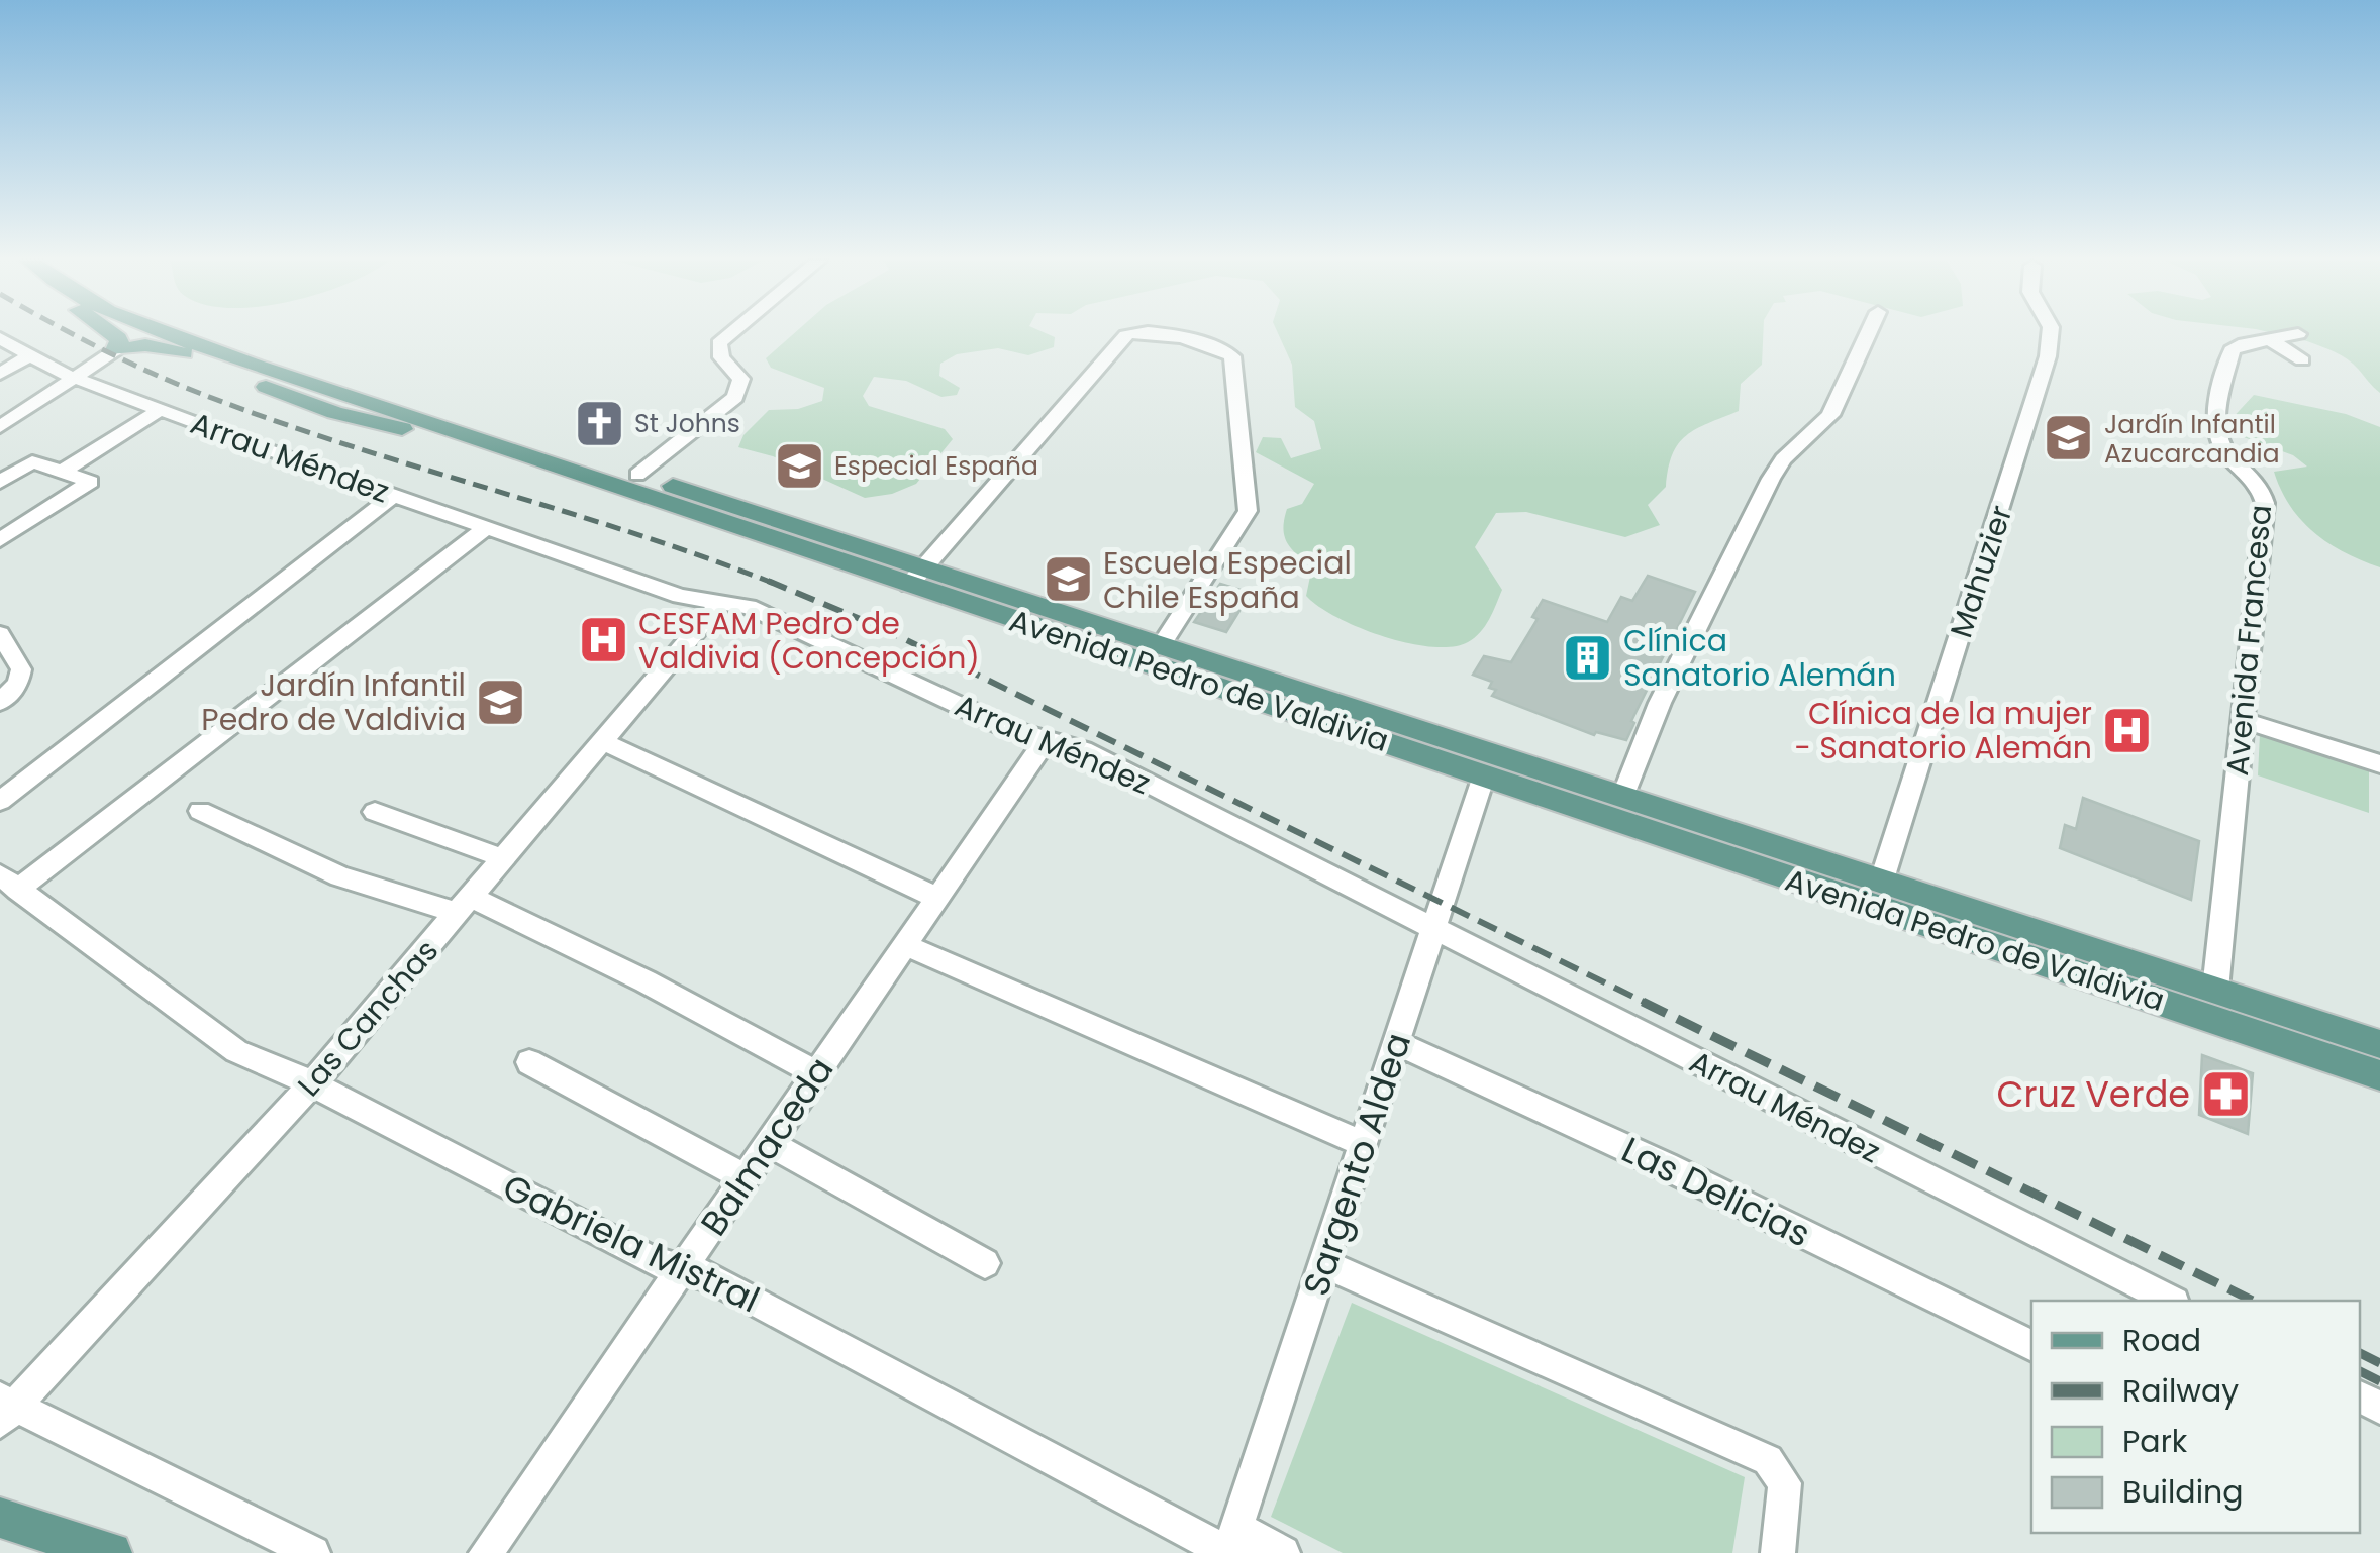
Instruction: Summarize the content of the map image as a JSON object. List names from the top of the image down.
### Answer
{
  "streets": {
    "main road": ["Avenida Pedro de Valdivia"],
    "street": [
      "Arrau Méndez",
      "Mahuzier",
      "Avenida Francesa",
      "Las Canchas",
      "Balmaceda",
      "Sargento Aldea",
      "Las Delicias",
      "Gabriela Mistral"
    ]
  },
  "crossings": [
    ["Arrau Méndez", "Las Canchas"],
    ["Arrau Méndez", "Balmaceda"],
    ["Arrau Méndez", "Sargento Aldea"],
    ["Mahuzier", "Avenida Pedro de Valdivia"],
    ["Avenida Francesa", "Avenida Pedro de Valdivia"],
    ["Avenida Pedro de Valdivia", "Sargento Aldea"],
    ["Las Canchas", "Gabriela Mistral"],
    ["Balmaceda", "Gabriela Mistral"],
    ["Sargento Aldea", "Las Delicias"],
    ["Sargento Aldea", "Gabriela Mistral"]
  ],
  "places": {
    "church": ["St Johns"],
    "school or university": [
      "Jardín Infantil Azucarcandia",
      "Especial España",
      "Escuela Especial Chile España",
      "Jardín Infantil Pedro de Valdivia"
    ],
    "hospital": ["CESFAM Pedro de Valdivia (Concepción)", "Clínica de la mujer - Sanatorio Alemán"],
    "building": ["Clínica Sanatorio Alemán"],
    "pharmacy": ["Cruz Verde"]
  },
  "legend": [
    "Road",
    "Railway",
    "Park",
    "Building"
  ]
}
